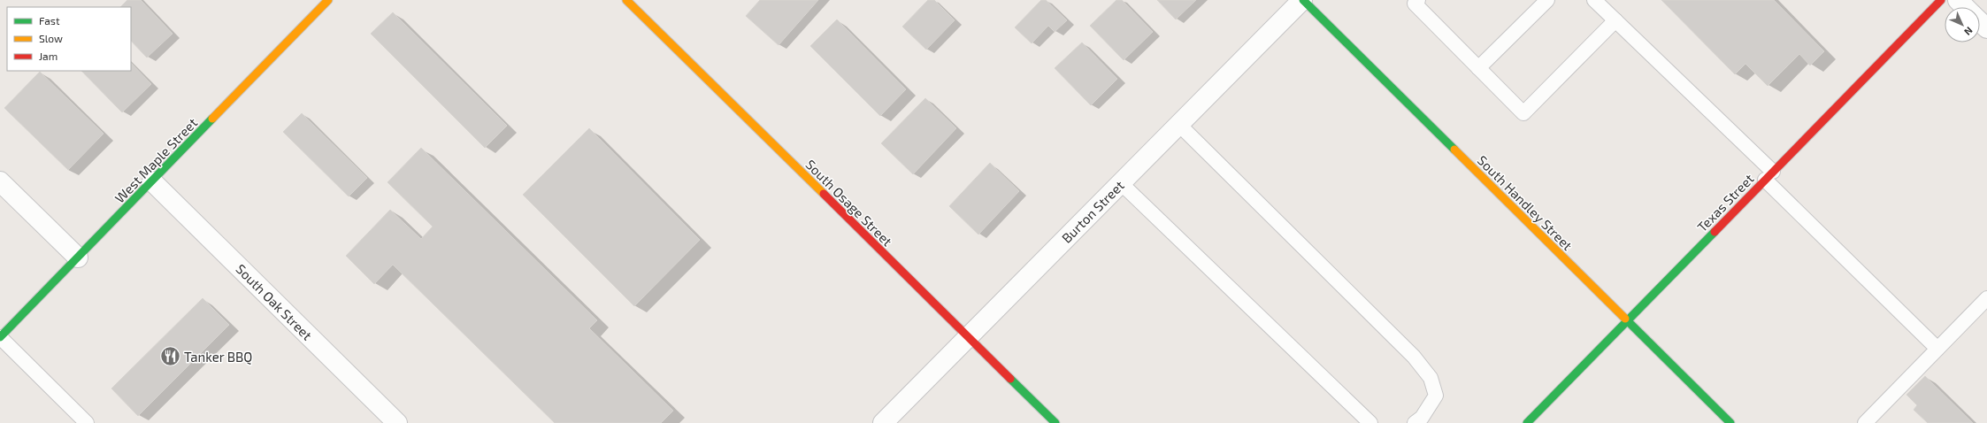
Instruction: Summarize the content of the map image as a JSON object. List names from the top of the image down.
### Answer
{
  "streets": {
    "street": [
      "West Maple Street",
      "South Osage Street",
      "South Handley Street",
      "Texas Street",
      "Burton Street",
      "South Oak Street"
    ]
  },
  "crossings": [
    ["West Maple Street", "South Oak Street"],
    ["South Osage Street", "Burton Street"],
    ["South Handley Street", "Texas Street"],
    ["South Handley Street", "Burton Street"]
  ],
  "places": {
    "restaurant": ["Tanker BBQ"]
  },
  "legend": ["Fast", "Slow", "Jam"],
  "north": "bottom right"
}
